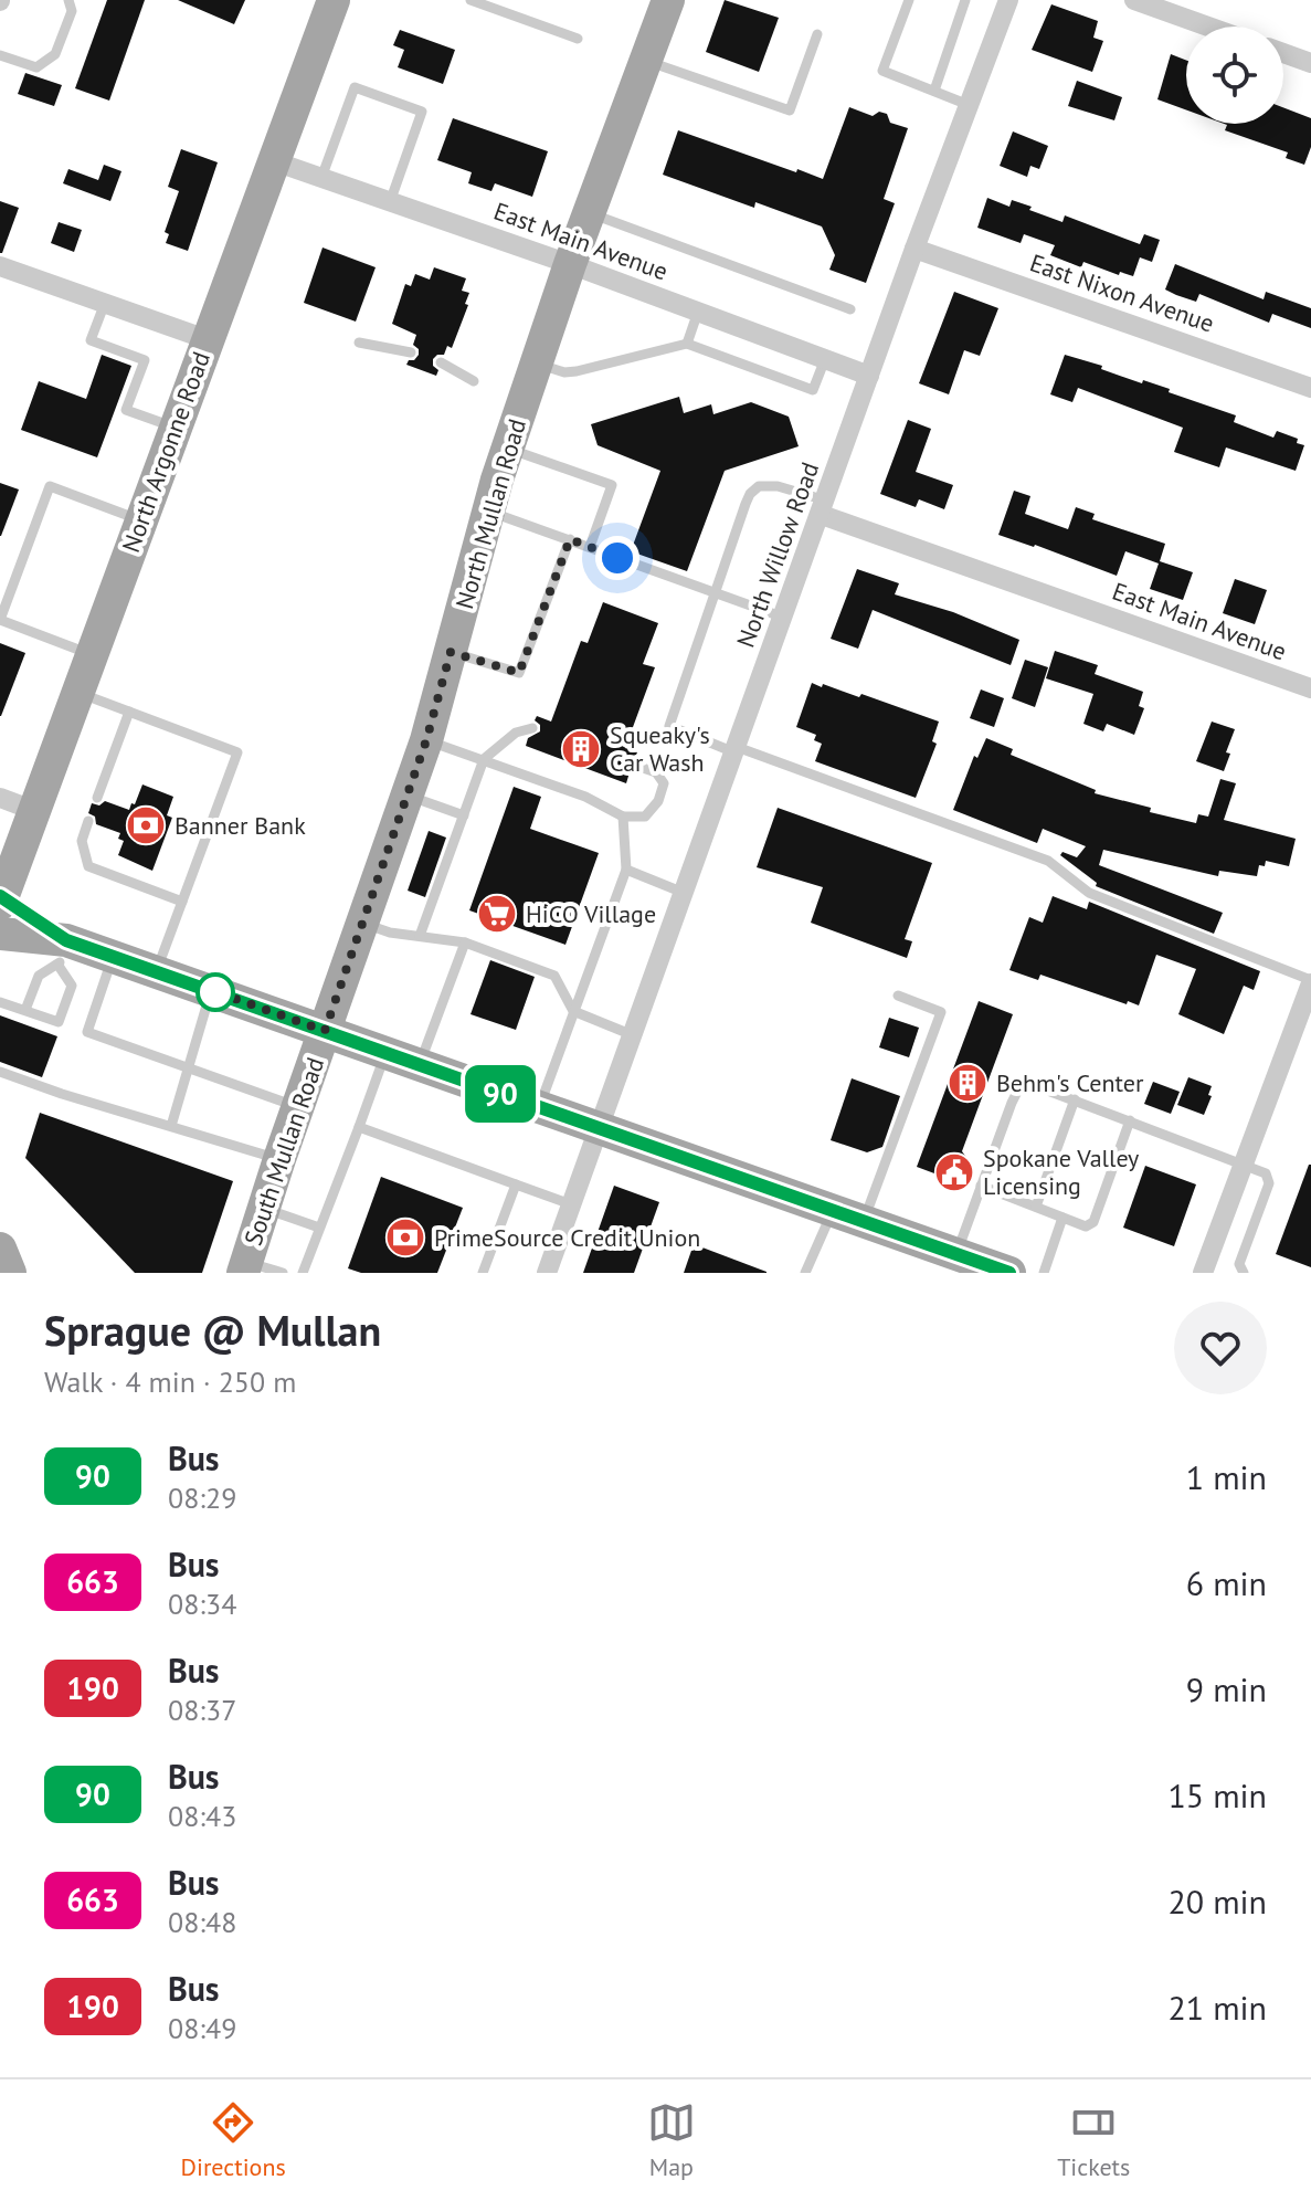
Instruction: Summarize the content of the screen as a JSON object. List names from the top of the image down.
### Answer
{
  "streets": {
    "main road": ["North Argonne Road", "North Mullan Road", "South Mullan Road"],
    "street": ["East Main Avenue", "East Nixon Avenue", "North Willow Road"]
  },
  "crossings": [
    ["East Main Avenue", "North Argonne Road"],
    ["East Main Avenue", "North Mullan Road"],
    ["East Main Avenue", "North Willow Road"],
    ["East Nixon Avenue", "North Willow Road"],
    ["North Mullan Road", "South Mullan Road"]
  ],
  "places": {
    "building": ["Squeaky's Car Wash", "Behm's Center"],
    "bank": ["Banner Bank", "PrimeSource Credit Union"],
    "supermarket": ["HiCO Village"],
    "public building": ["Spokane Valley Licensing"]
  },
  "lines": ["bus line 90"],
  "page": {
    "on_map": "90",
    "heading": ["Sprague @ Mullan", "Walk · 4 min · 250 m"],
    "list": [
      {
        "mark": "90",
        "name": "Bus",
        "note": "08:29",
        "value": "1 min"
      },
      {
        "mark": "663",
        "name": "Bus",
        "note": "08:34",
        "value": "6 min"
      },
      {
        "mark": "190",
        "name": "Bus",
        "note": "08:37",
        "value": "9 min"
      },
      {
        "mark": "90",
        "name": "Bus",
        "note": "08:43",
        "value": "15 min"
      },
      {
        "mark": "663",
        "name": "Bus",
        "note": "08:48",
        "value": "20 min"
      },
      {
        "mark": "190",
        "name": "Bus",
        "note": "08:49",
        "value": "21 min"
      }
    ],
    "tabs": ["Directions", "Map", "Tickets"]
  }
}
